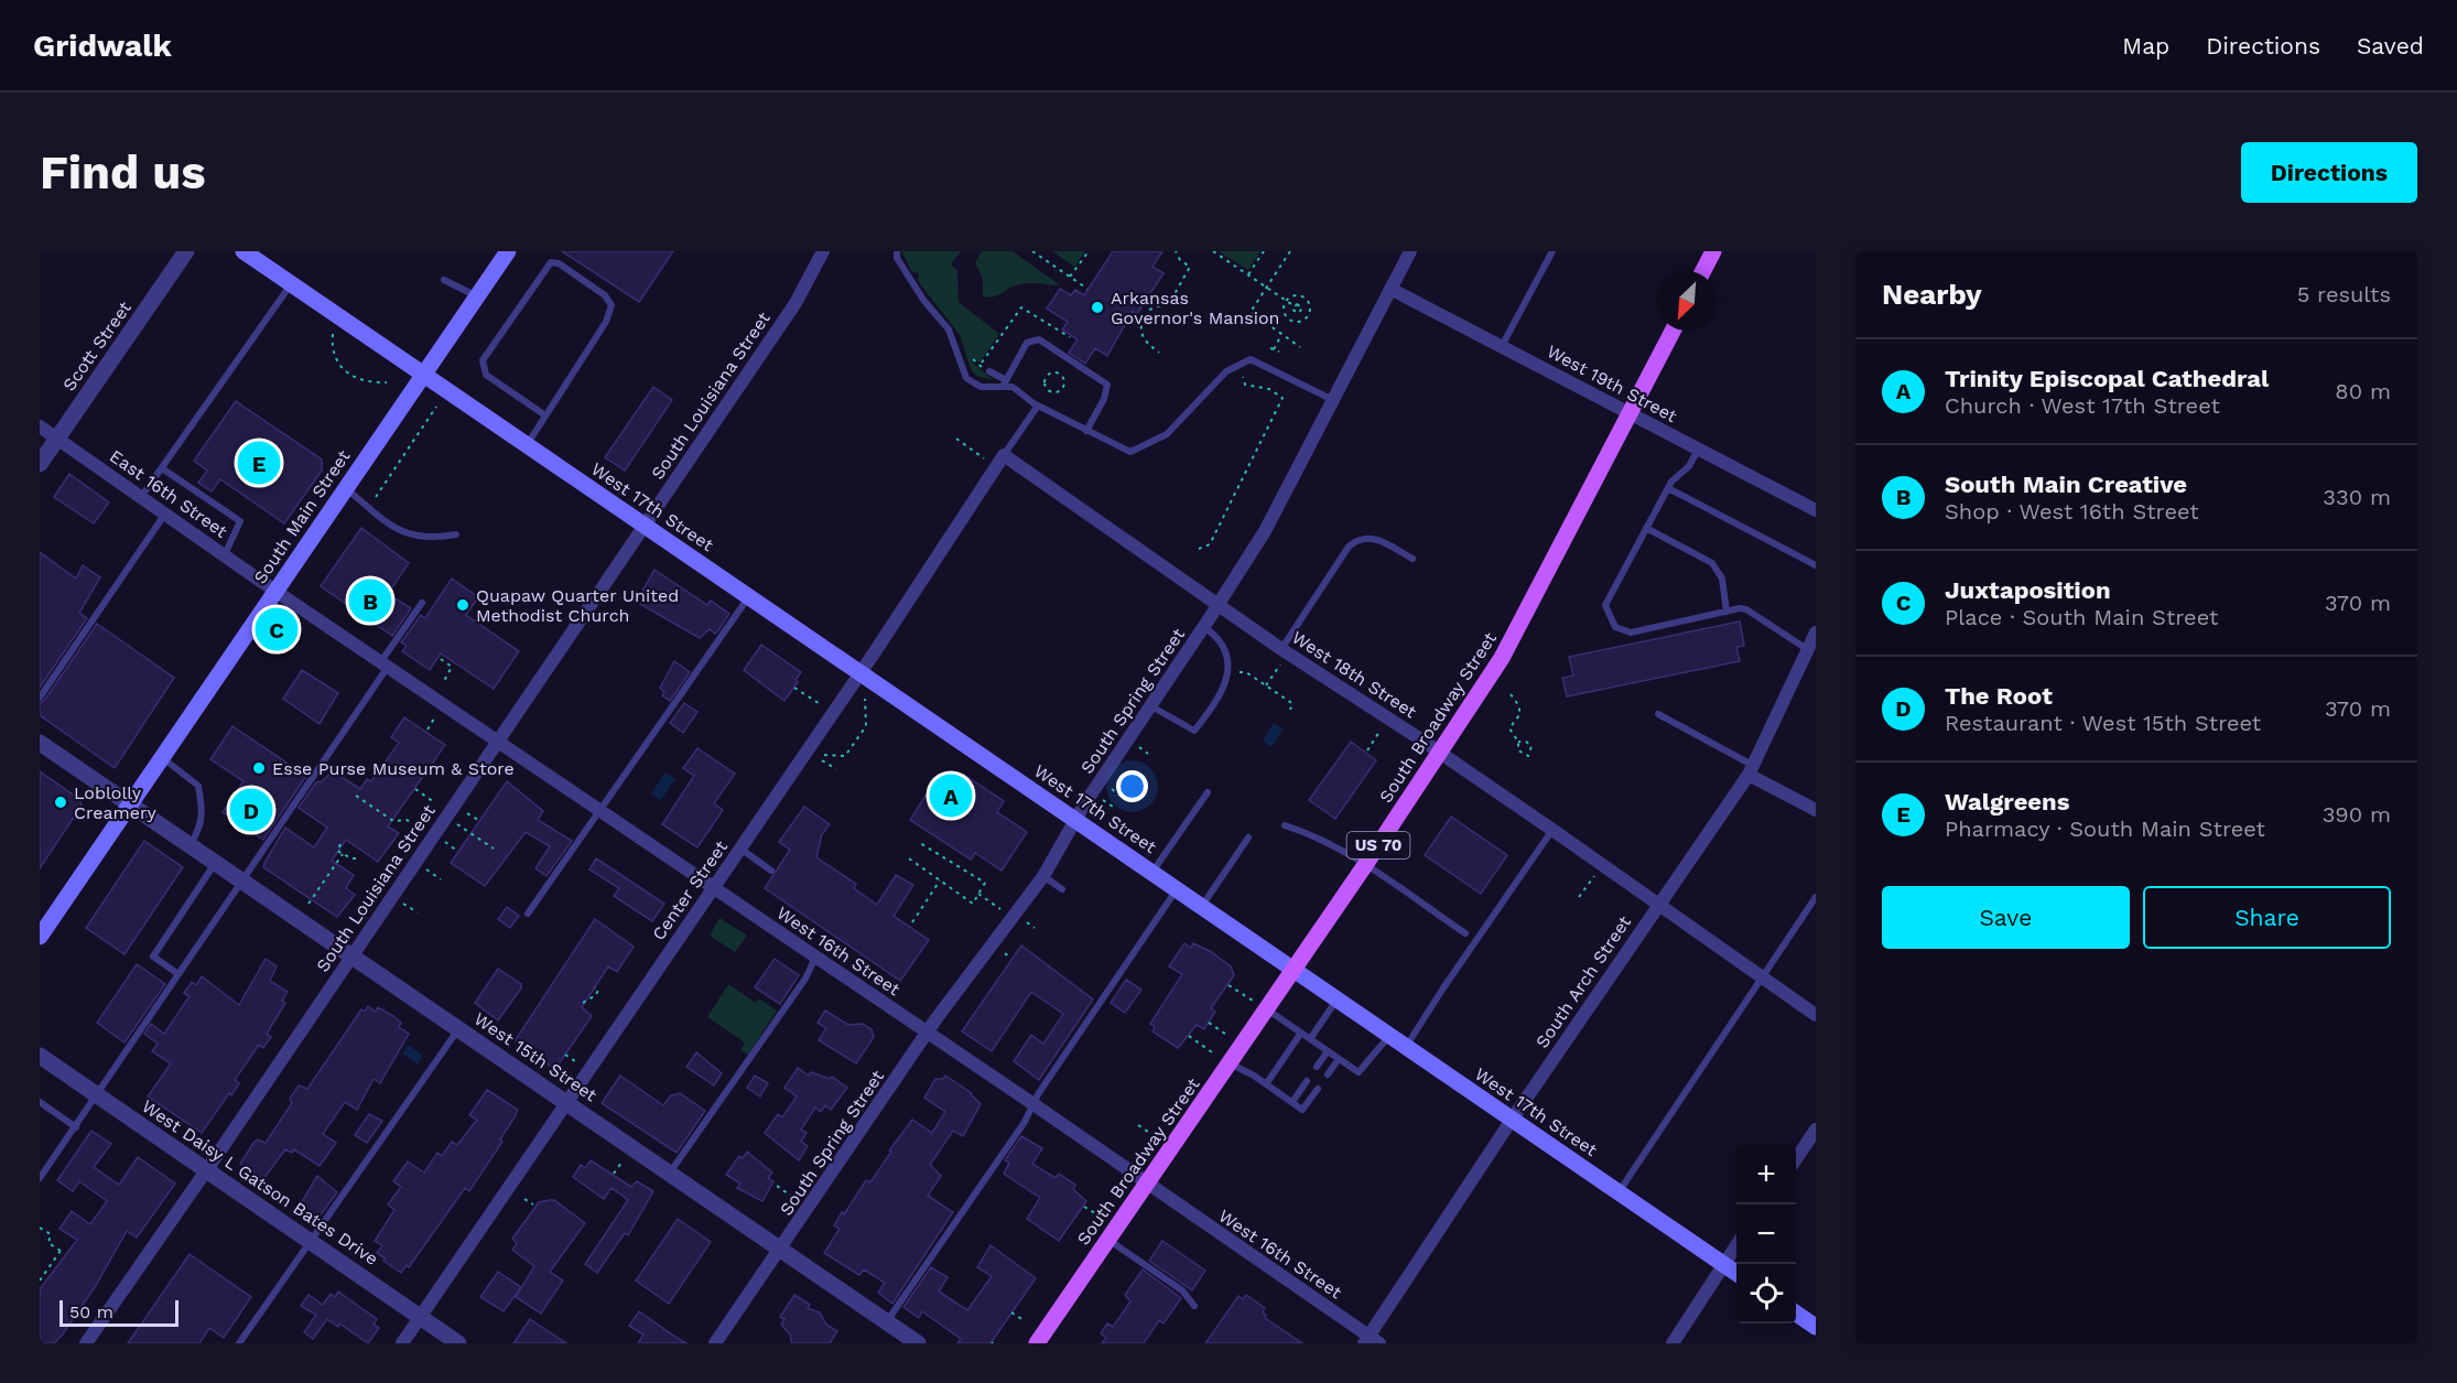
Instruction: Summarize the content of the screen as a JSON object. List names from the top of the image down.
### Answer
{
  "streets": {
    "main road": [
      "West 17th Street",
      "South Main Street",
      "South Broadway Street",
      "US 70"
    ],
    "street": [
      "Scott Street",
      "West 19th Street",
      "South Louisiana Street",
      "East 16th Street",
      "West 18th Street",
      "South Spring Street",
      "Center Street",
      "West 16th Street",
      "South Arch Street",
      "West 15th Street",
      "West Daisy L Gatson Bates Drive"
    ]
  },
  "crossings": [
    ["Scott Street", "East 16th Street"],
    ["West 19th Street", "South Spring Street"],
    ["West 19th Street", "South Broadway Street"],
    ["South Louisiana Street", "West 17th Street"],
    ["South Louisiana Street", "West 16th Street"],
    ["South Louisiana Street", "West 15th Street"],
    ["South Louisiana Street", "West Daisy L Gatson Bates Drive"],
    ["East 16th Street", "South Main Street"],
    ["East 16th Street", "West 16th Street"],
    ["West 17th Street", "South Main Street"],
    ["West 17th Street", "South Spring Street"],
    ["West 17th Street", "South Broadway Street"],
    ["West 17th Street", "Center Street"],
    ["West 17th Street", "South Arch Street"],
    ["South Main Street", "West 16th Street"],
    ["South Main Street", "West 15th Street"],
    ["West 18th Street", "South Spring Street"],
    ["West 18th Street", "South Broadway Street"],
    ["West 18th Street", "Center Street"],
    ["West 18th Street", "South Arch Street"],
    ["South Spring Street", "West 16th Street"],
    ["South Spring Street", "West 15th Street"],
    ["South Broadway Street", "West 16th Street"],
    ["Center Street", "West 16th Street"],
    ["Center Street", "West 15th Street"],
    ["Center Street", "West Daisy L Gatson Bates Drive"],
    ["West 16th Street", "South Arch Street"]
  ],
  "places": [
    "Arkansas Governor's Mansion",
    "Quapaw Quarter United Methodist Church",
    "Esse Purse Museum & Store",
    "Loblolly Creamery"
  ],
  "scale_bar": "50 m",
  "north": "bottom left",
  "page": {
    "header": "Gridwalk",
    "nav": ["Map", "Directions", "Saved"],
    "buttons": [
      "Directions",
      ["Save", "Share"]
    ],
    "title": "Find us",
    "heading": ["Nearby", "5 results"],
    "list": [
      {
        "mark": "A",
        "name": "Trinity Episcopal Cathedral",
        "note": "Church · West 17th Street",
        "value": "80 m"
      },
      {
        "mark": "B",
        "name": "South Main Creative",
        "note": "Shop · West 16th Street",
        "value": "330 m"
      },
      {
        "mark": "C",
        "name": "Juxtaposition",
        "note": "Place · South Main Street",
        "value": "370 m"
      },
      {
        "mark": "D",
        "name": "The Root",
        "note": "Restaurant · West 15th Street",
        "value": "370 m"
      },
      {
        "mark": "E",
        "name": "Walgreens",
        "note": "Pharmacy · South Main Street",
        "value": "390 m"
      }
    ],
    "pins": [
      "E",
      "B",
      "C",
      "A",
      "D"
    ],
    "map_buttons": ["+", "−"],
    "scale": "50 m"
  }
}
